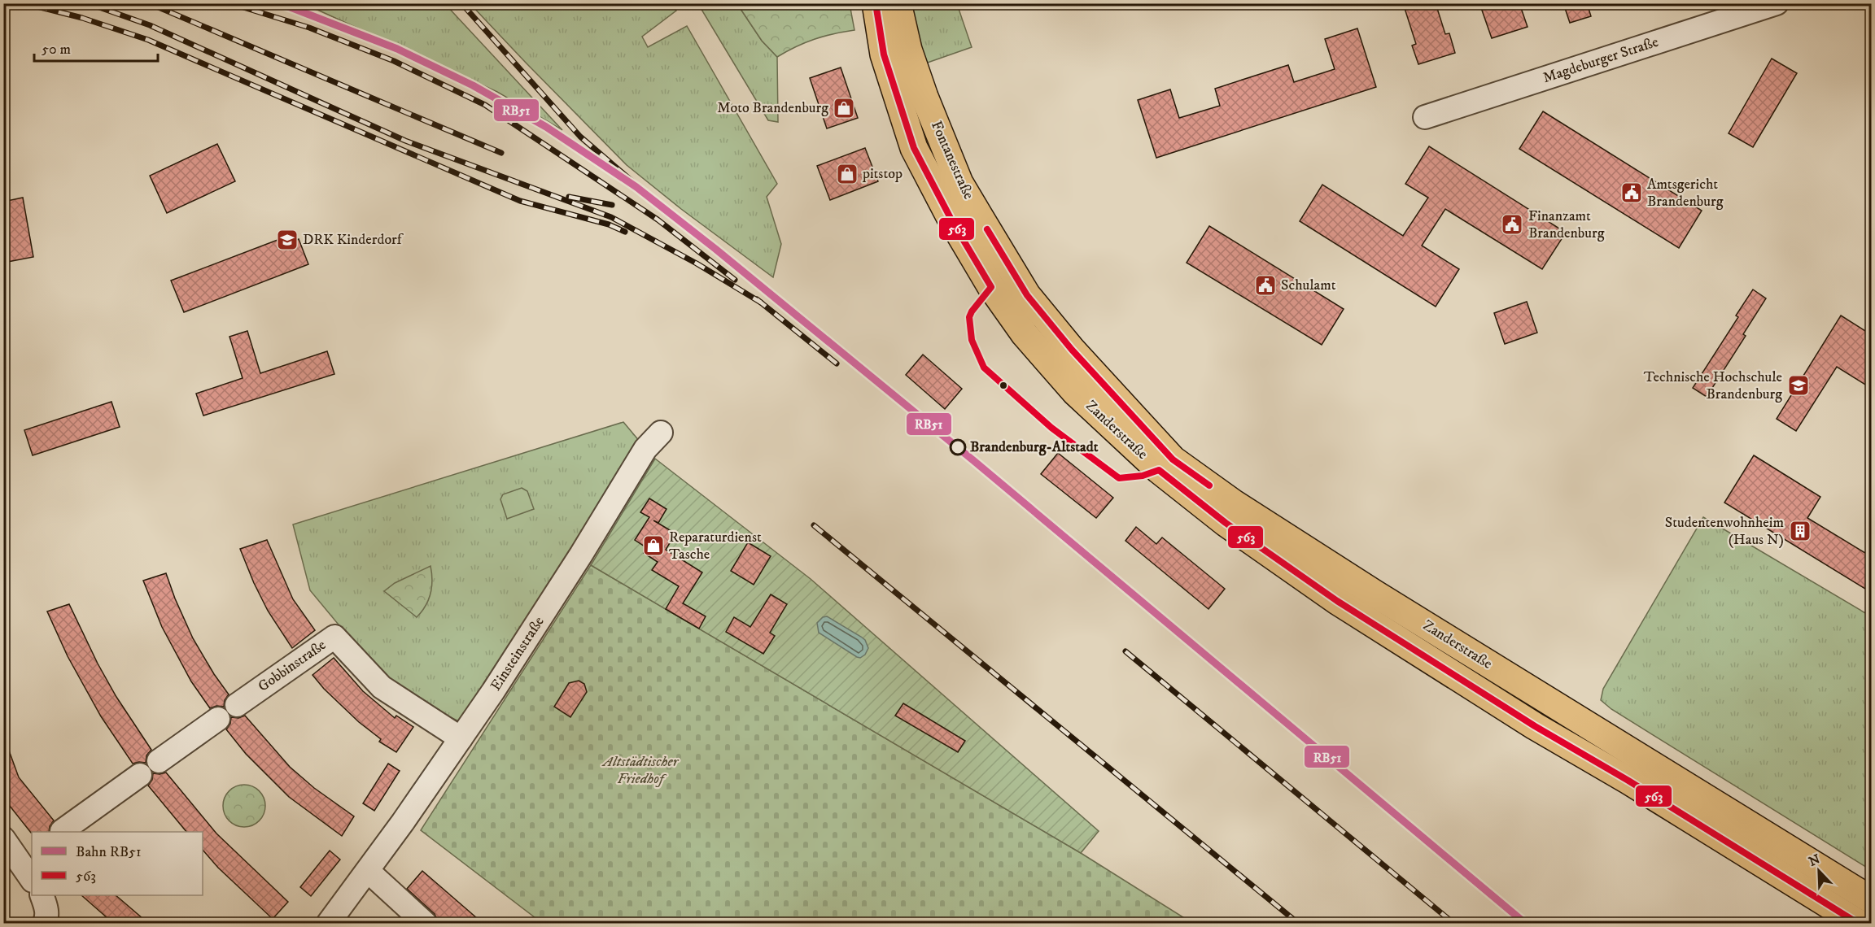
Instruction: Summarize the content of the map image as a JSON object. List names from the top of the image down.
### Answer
{
  "streets": {
    "main road": ["Fontanestraße", "Zanderstraße"],
    "street": ["Magdeburger Straße", "Einsteinstraße", "Gobbinstraße"]
  },
  "crossings": [
    ["Fontanestraße", "Zanderstraße"],
    ["Einsteinstraße", "Gobbinstraße"]
  ],
  "parks": ["Altstädtischer Friedhof"],
  "places": {
    "shop": ["Moto Brandenburg", "pitstop", "Reparaturdienst Tasche"],
    "public building": ["Amtsgericht Brandenburg", "Finanzamt Brandenburg", "Schulamt"],
    "school or university": ["DRK Kinderdorf", "Technische Hochschule Brandenburg"],
    "other": ["Brandenburg-Altstadt"],
    "building": ["Studentenwohnheim (Haus N)"]
  },
  "lines": ["rail line RB51", "transit line 563"],
  "legend": ["Bahn RB51", "563"],
  "scale_bar": "50 m",
  "north": "top left"
}
